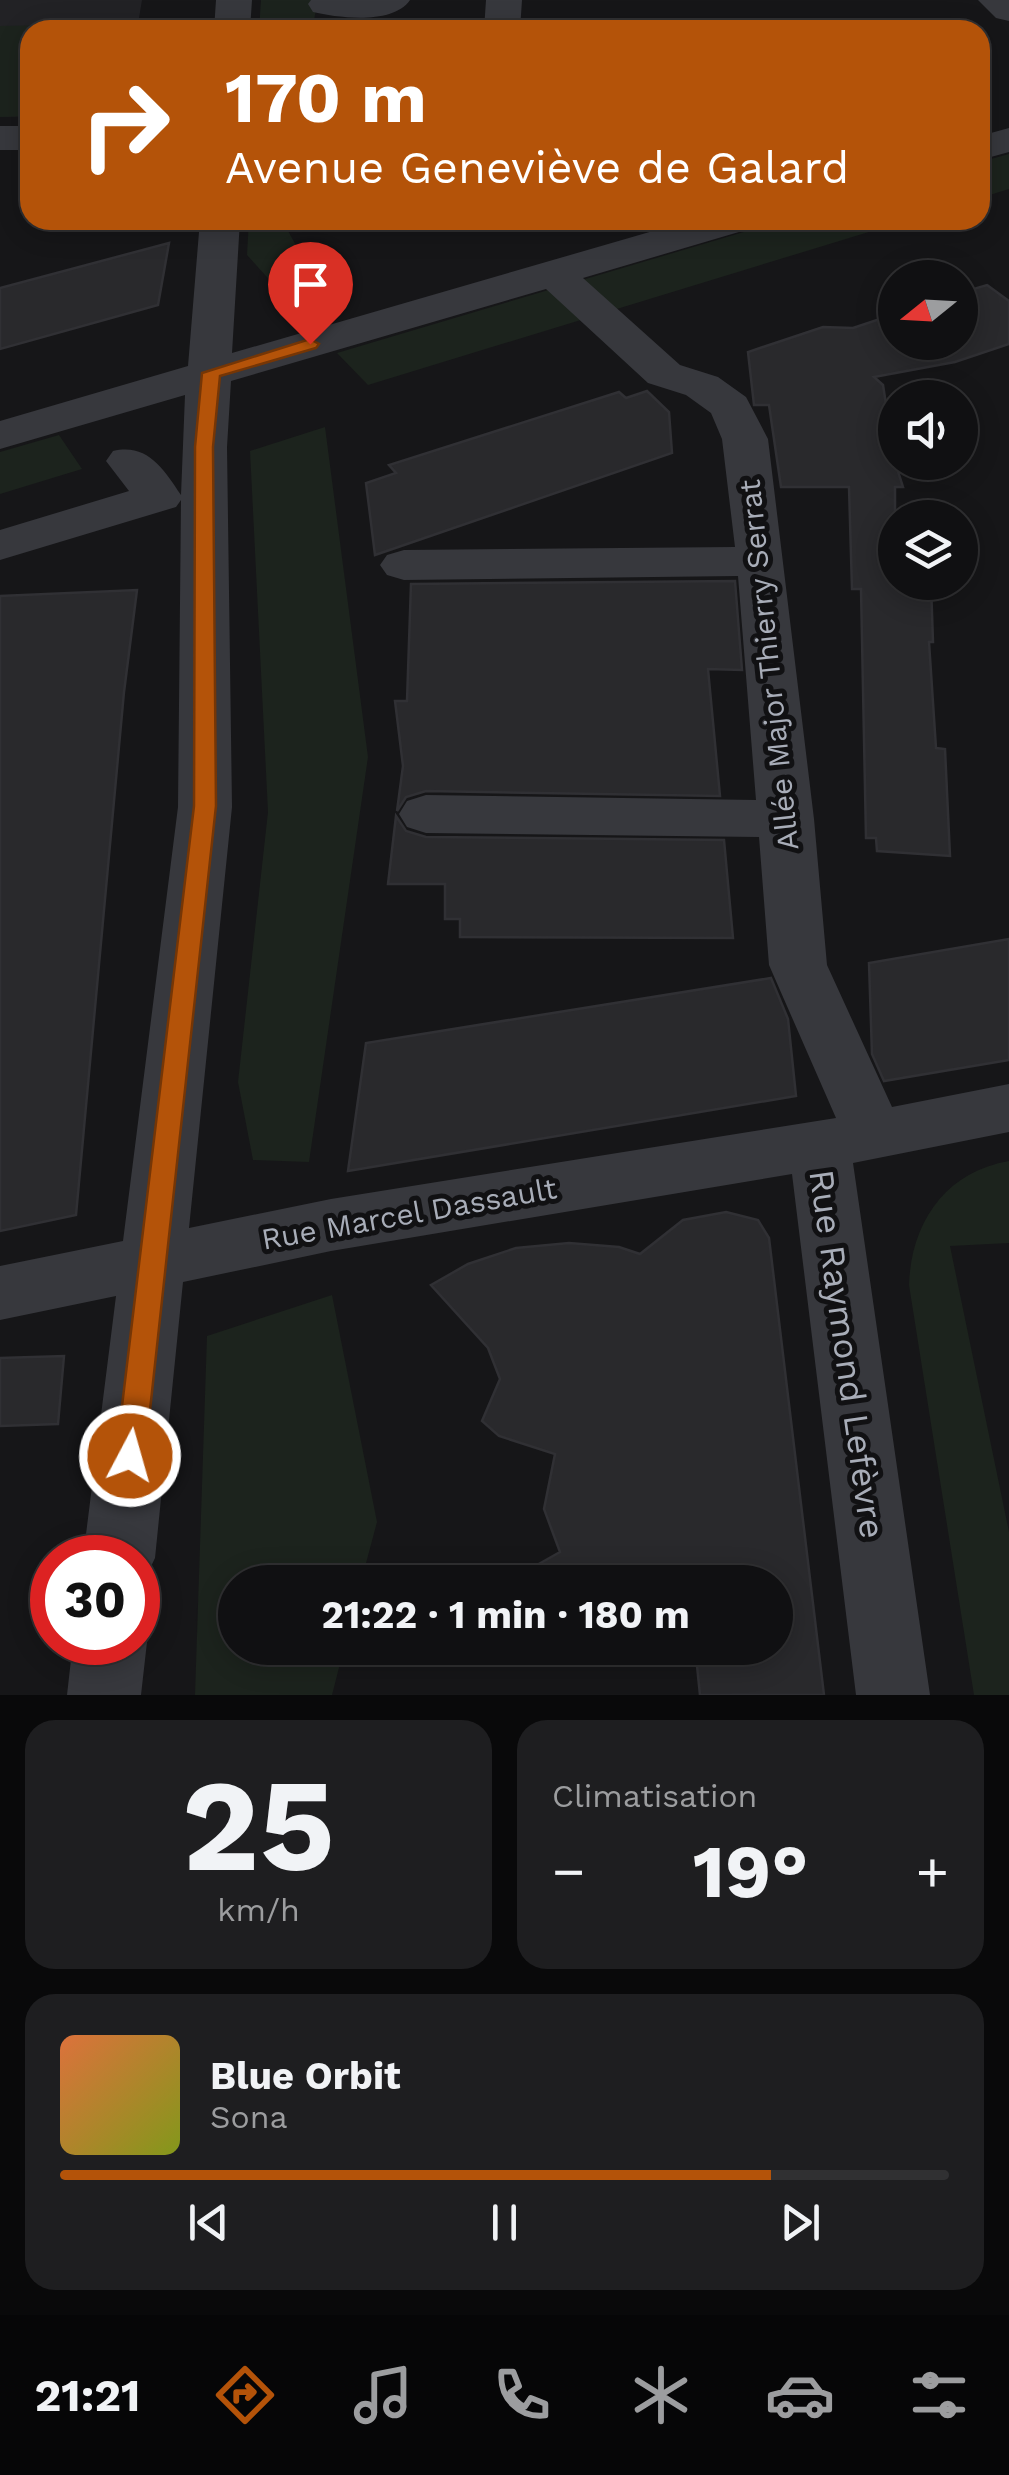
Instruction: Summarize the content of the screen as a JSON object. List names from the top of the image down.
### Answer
{
  "streets": {
    "street": ["Allée Major Thierry Serrat", "Rue Marcel Dassault", "Rue Raymond Lefèvre"]
  },
  "crossings": [
    ["Allée Major Thierry Serrat", "Rue Marcel Dassault"],
    ["Allée Major Thierry Serrat", "Rue Raymond Lefèvre"],
    ["Rue Marcel Dassault", "Rue Raymond Lefèvre"]
  ],
  "north": "left",
  "page": {
    "turn": ["170 m", "Avenue Geneviève de Galard"],
    "limit": "30",
    "trip": "21:22 · 1 min · 180 m",
    "tile": [
      ["25", "km/h"],
      "Climatisation"
    ],
    "heat": ["−", "19°", "+"],
    "song": ["Blue Orbit", "Sona"],
    "tabs": "21:21"
  }
}
